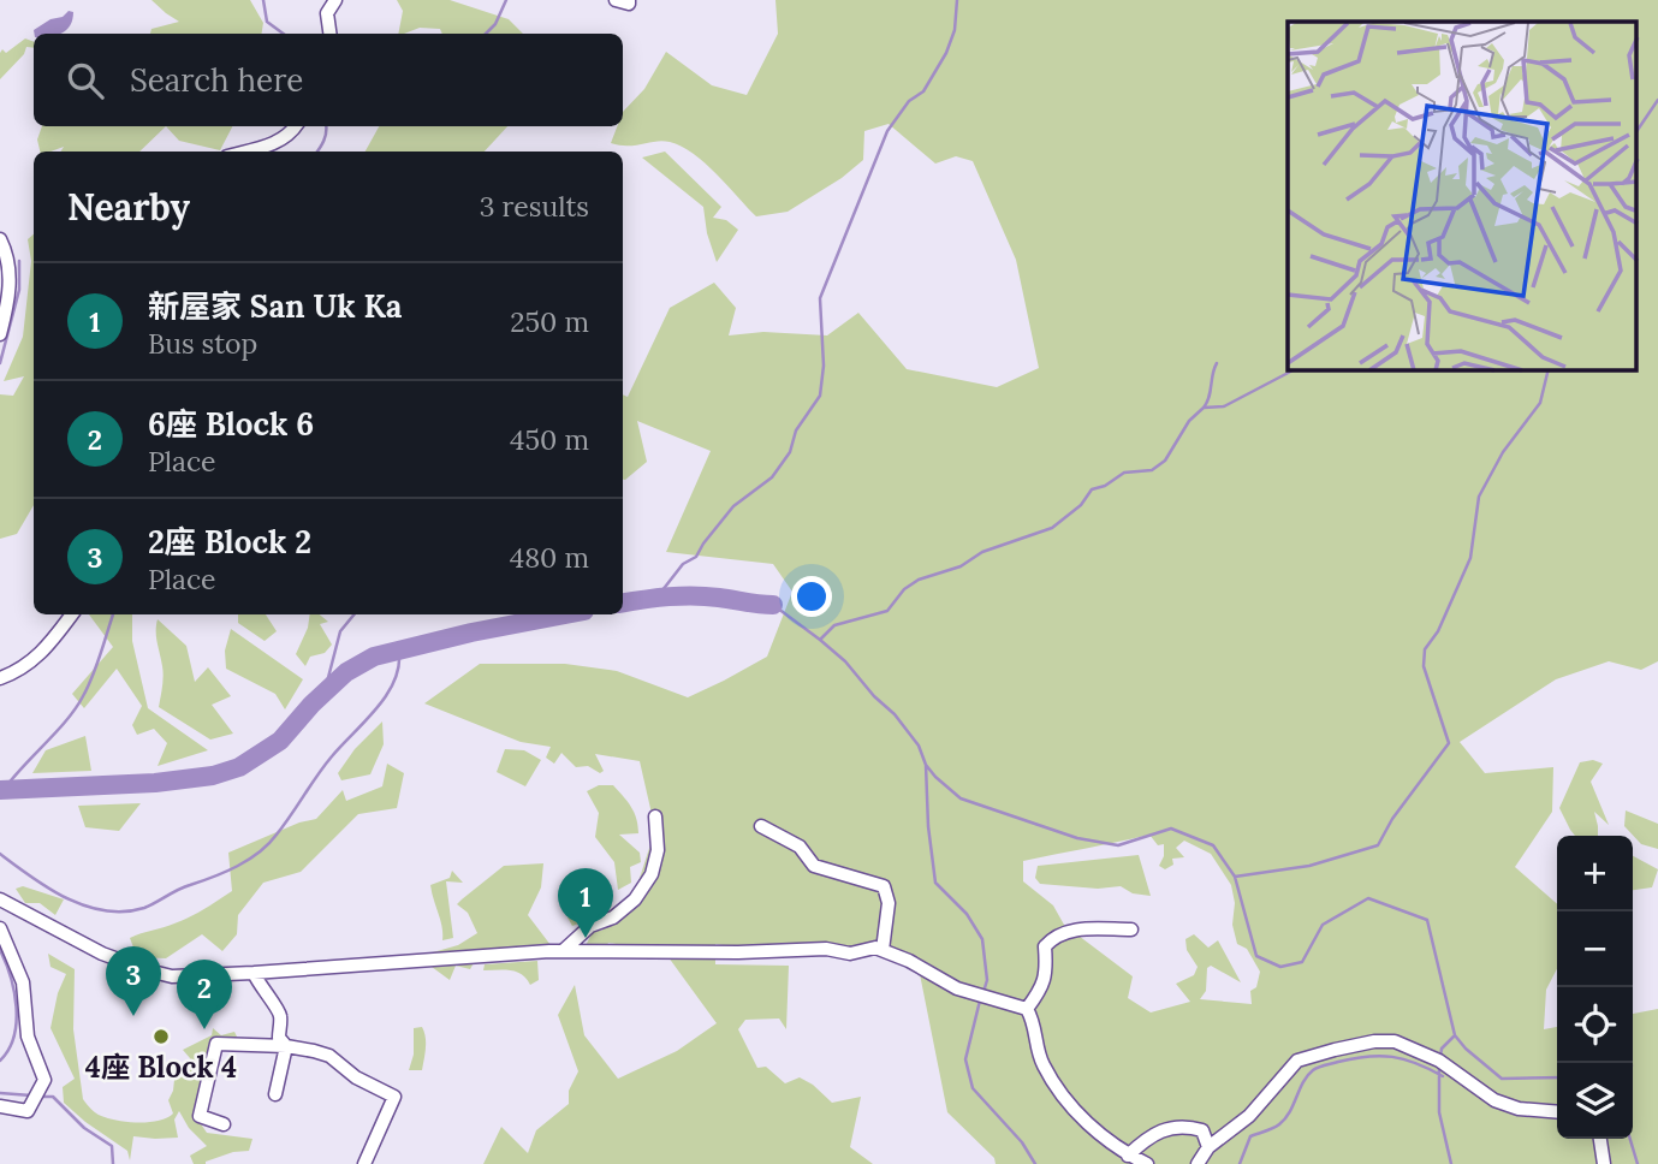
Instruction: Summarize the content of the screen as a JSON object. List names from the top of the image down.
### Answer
{
  "places": ["4座 Block 4"],
  "page": {
    "search": "Search here",
    "heading": ["Nearby", "3 results"],
    "list": [
      {
        "mark": "1",
        "name": "新屋家 San Uk Ka",
        "note": "Bus stop",
        "value": "250 m"
      },
      {
        "mark": "2",
        "name": "6座 Block 6",
        "note": "Place",
        "value": "450 m"
      },
      {
        "mark": "3",
        "name": "2座 Block 2",
        "note": "Place",
        "value": "480 m"
      }
    ],
    "map_buttons": ["+", "−"],
    "pins": ["1", "3", "2"]
  }
}
